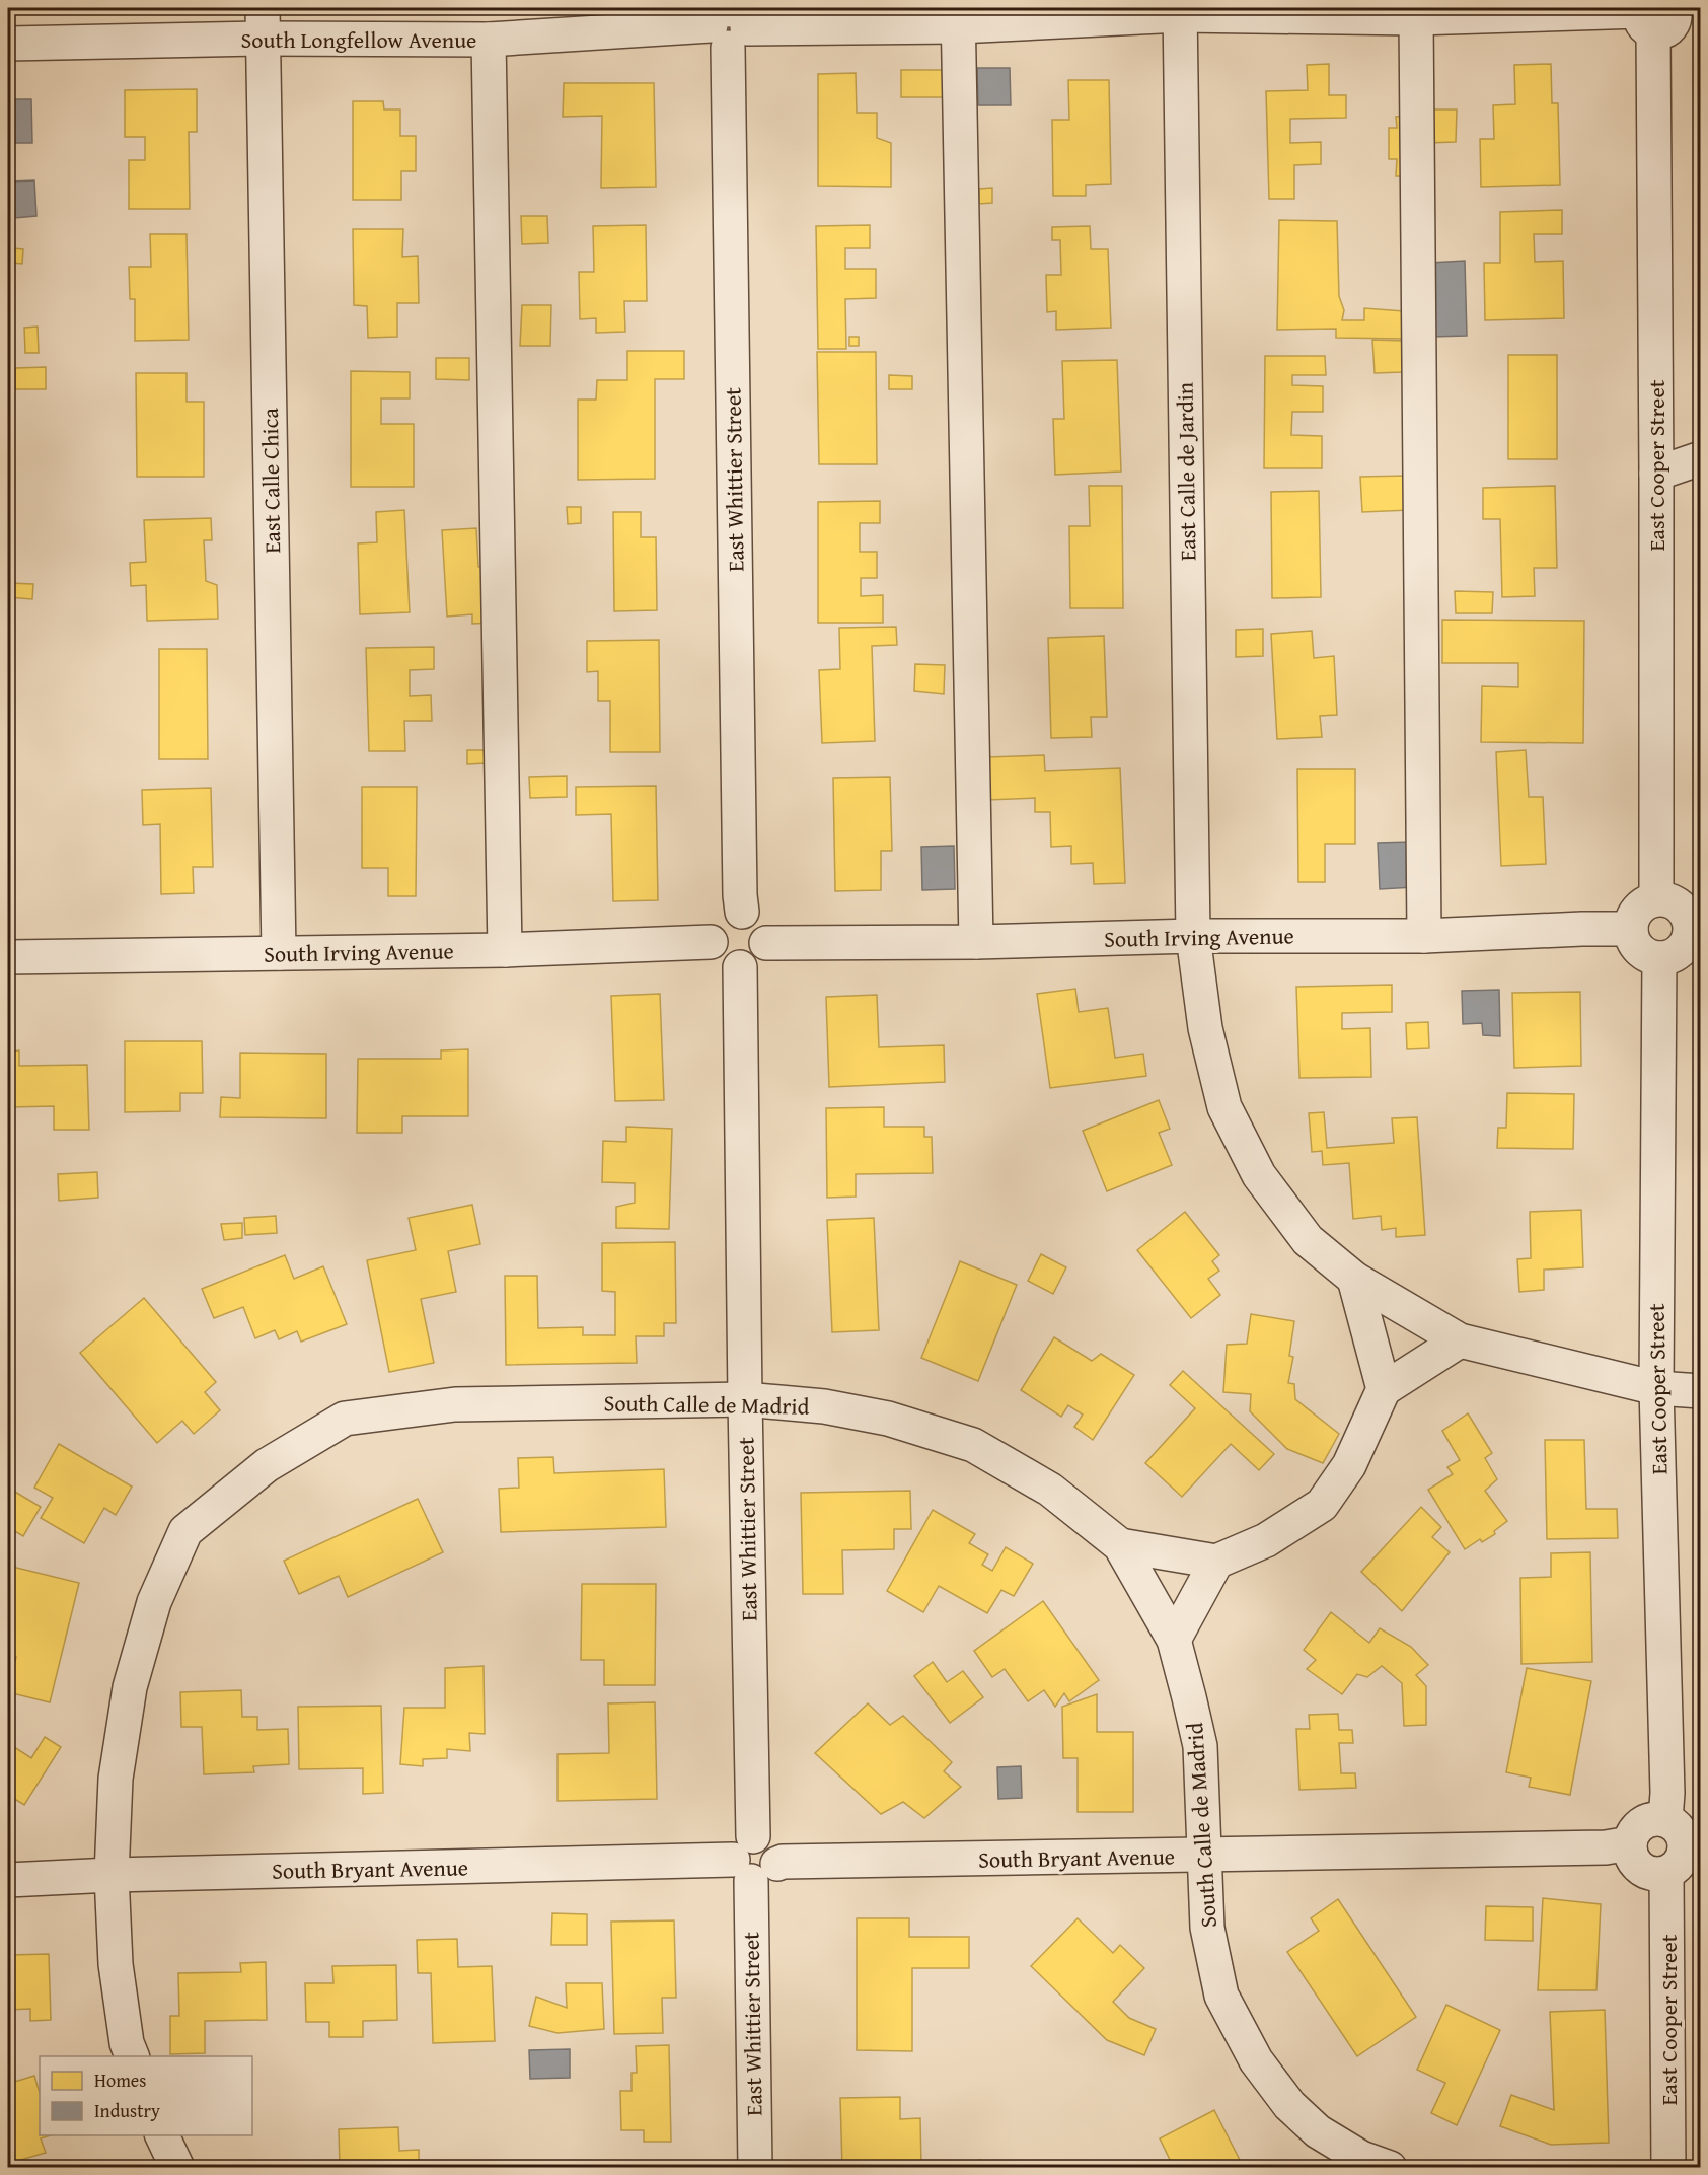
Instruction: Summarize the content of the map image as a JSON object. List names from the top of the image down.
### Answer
{
  "streets": {
    "street": [
      "South Longfellow Avenue",
      "East Cooper Street",
      "East Calle de Jardin",
      "East Whittier Street",
      "East Calle Chica",
      "South Irving Avenue",
      "South Calle de Madrid",
      "South Bryant Avenue"
    ]
  },
  "crossings": [
    ["South Longfellow Avenue", "East Cooper Street"],
    ["South Longfellow Avenue", "East Calle de Jardin"],
    ["South Longfellow Avenue", "East Whittier Street"],
    ["South Longfellow Avenue", "East Calle Chica"],
    ["East Cooper Street", "East Calle de Jardin"],
    ["East Cooper Street", "South Irving Avenue"],
    ["East Cooper Street", "South Bryant Avenue"],
    ["East Calle de Jardin", "South Irving Avenue"],
    ["East Whittier Street", "South Irving Avenue"],
    ["East Whittier Street", "South Calle de Madrid"],
    ["East Whittier Street", "South Bryant Avenue"],
    ["East Calle Chica", "South Irving Avenue"],
    ["South Calle de Madrid", "South Bryant Avenue"]
  ],
  "legend": ["Homes", "Industry"]
}
